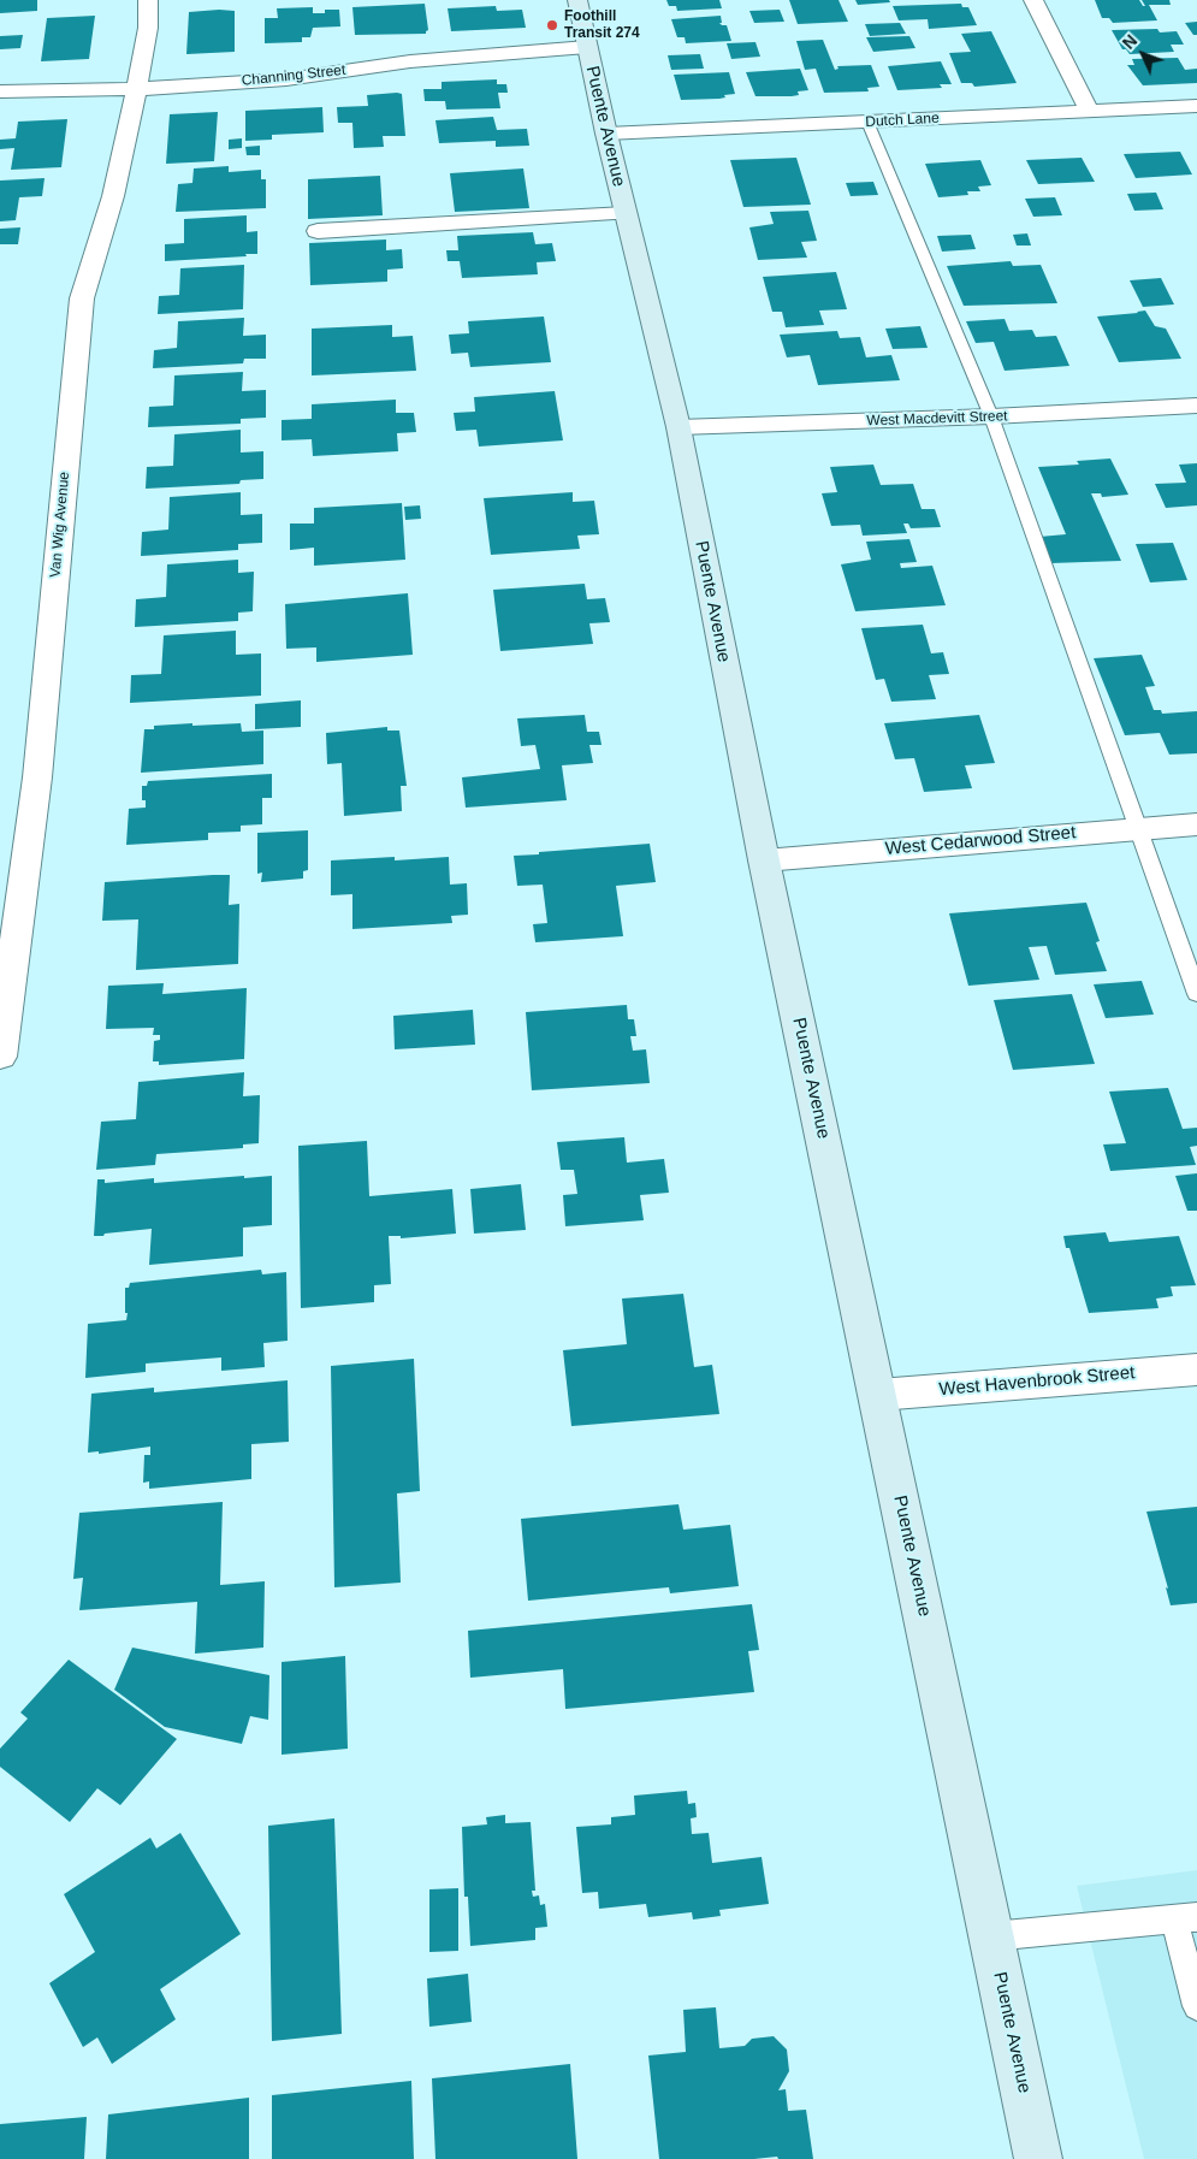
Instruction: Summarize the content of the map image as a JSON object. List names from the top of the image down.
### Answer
{
  "streets": {
    "main road": ["Puente Avenue"],
    "street": [
      "Channing Street",
      "Dutch Lane",
      "West Macdevitt Street",
      "Van Wig Avenue",
      "West Cedarwood Street",
      "West Havenbrook Street"
    ]
  },
  "crossings": [
    ["Channing Street", "Puente Avenue"],
    ["Channing Street", "Van Wig Avenue"],
    ["Dutch Lane", "Puente Avenue"],
    ["Puente Avenue", "West Macdevitt Street"],
    ["Puente Avenue", "West Cedarwood Street"],
    ["Puente Avenue", "West Havenbrook Street"]
  ],
  "places": ["Foothill Transit 274"],
  "north": "top left"
}
